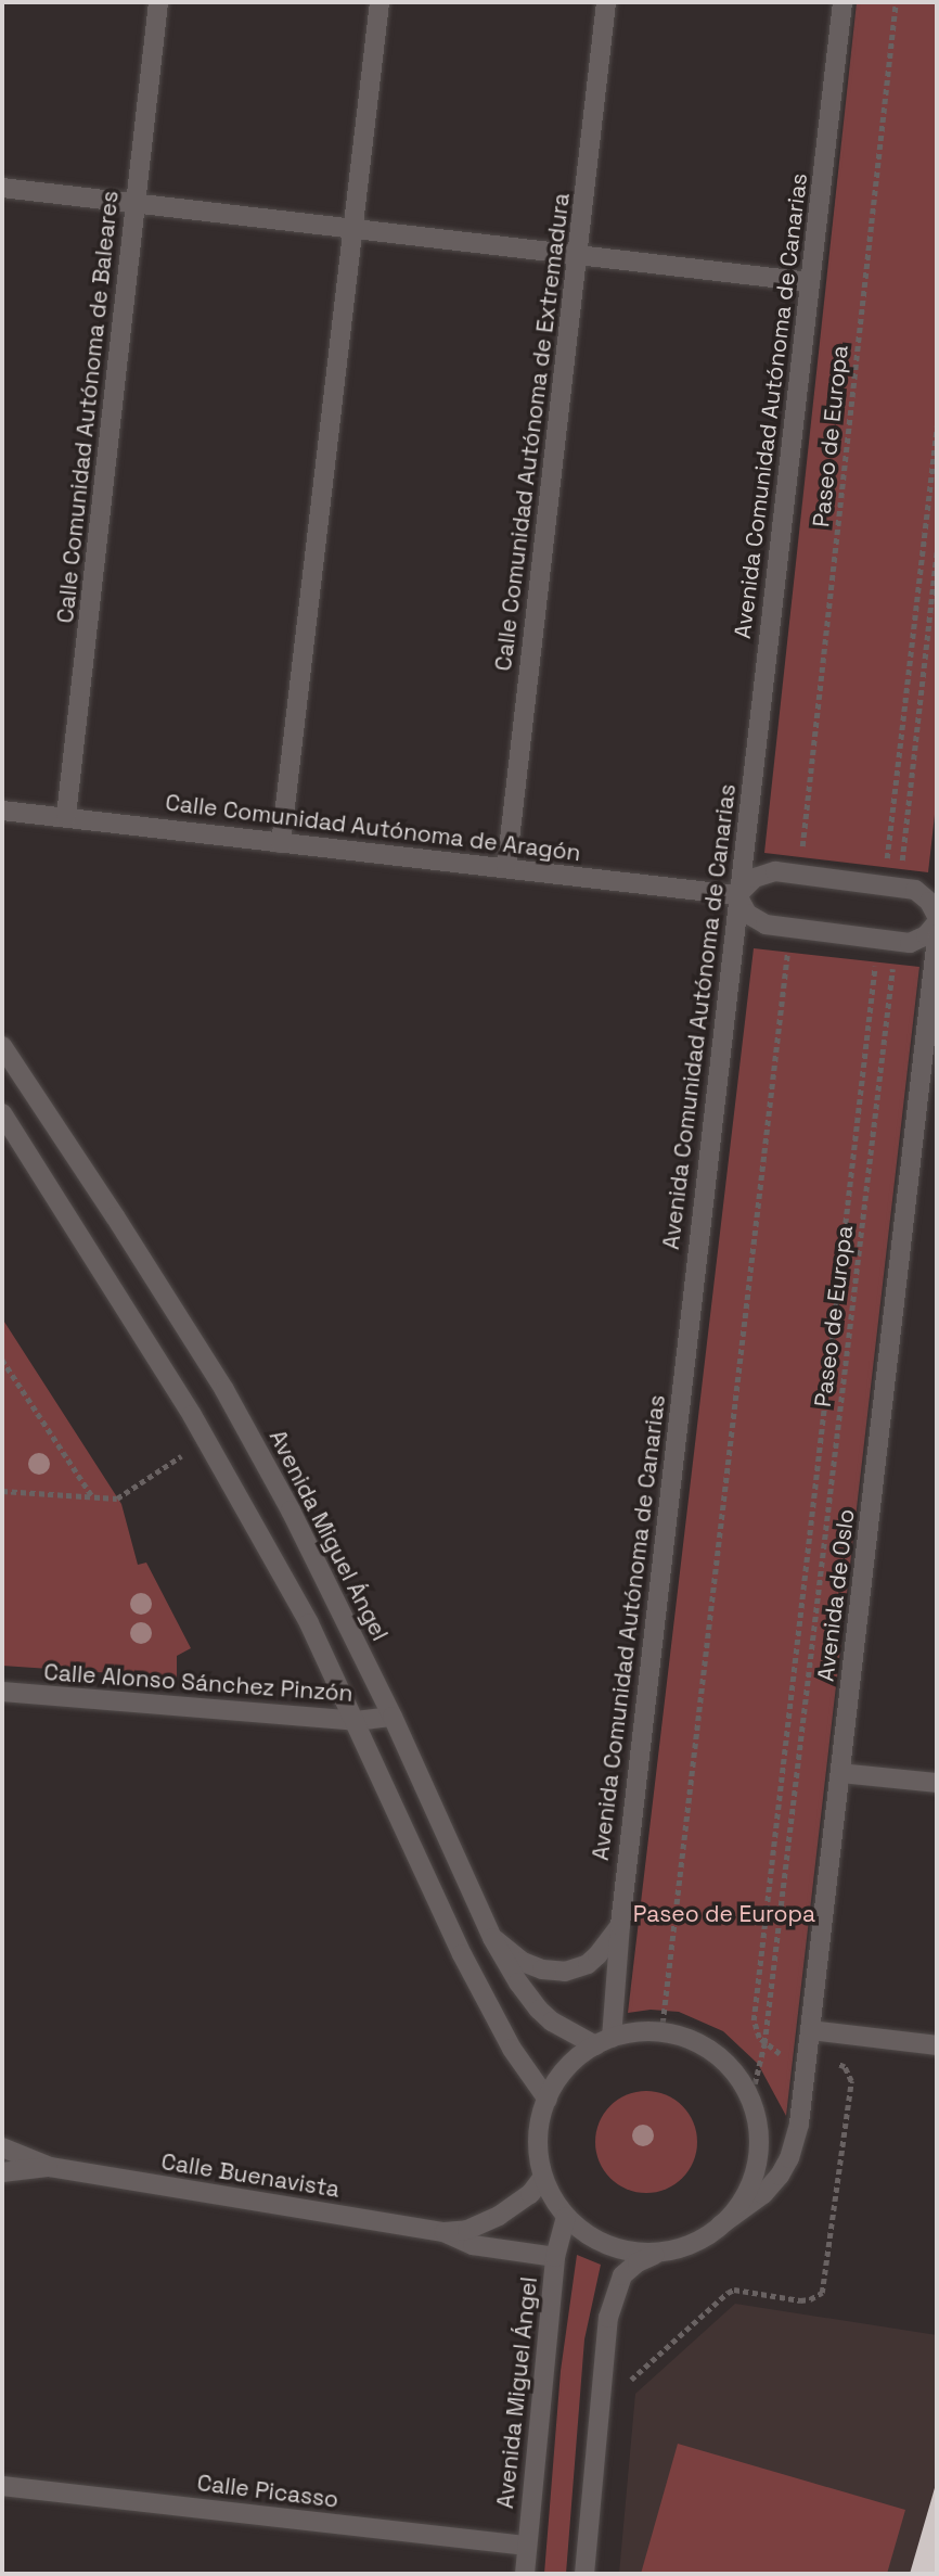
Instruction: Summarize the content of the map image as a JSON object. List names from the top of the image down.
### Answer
{
  "streets": {
    "street": [
      "Avenida Comunidad Autónoma de Canarias",
      "Calle Comunidad Autónoma de Baleares",
      "Calle Comunidad Autónoma de Extremadura",
      "Calle Comunidad Autónoma de Aragón",
      "Avenida Miguel Ángel",
      "Avenida de Oslo",
      "Calle Alonso Sánchez Pinzón",
      "Calle Buenavista",
      "Calle Picasso"
    ],
    "path": ["Paseo de Europa"]
  },
  "crossings": [
    ["Avenida Comunidad Autónoma de Canarias", "Paseo de Europa"],
    ["Avenida Comunidad Autónoma de Canarias", "Calle Comunidad Autónoma de Aragón"],
    ["Avenida Comunidad Autónoma de Canarias", "Avenida Miguel Ángel"],
    ["Avenida Comunidad Autónoma de Canarias", "Avenida de Oslo"],
    ["Avenida Comunidad Autónoma de Canarias", "Calle Buenavista"],
    ["Calle Comunidad Autónoma de Baleares", "Calle Comunidad Autónoma de Aragón"],
    ["Calle Comunidad Autónoma de Extremadura", "Calle Comunidad Autónoma de Aragón"],
    ["Paseo de Europa", "Avenida Miguel Ángel"],
    ["Paseo de Europa", "Avenida de Oslo"],
    ["Paseo de Europa", "Calle Buenavista"],
    ["Avenida Miguel Ángel", "Avenida de Oslo"],
    ["Avenida Miguel Ángel", "Calle Alonso Sánchez Pinzón"],
    ["Avenida Miguel Ángel", "Calle Buenavista"],
    ["Avenida Miguel Ángel", "Calle Picasso"],
    ["Avenida de Oslo", "Calle Buenavista"]
  ],
  "parks": ["Paseo de Europa"]
}
